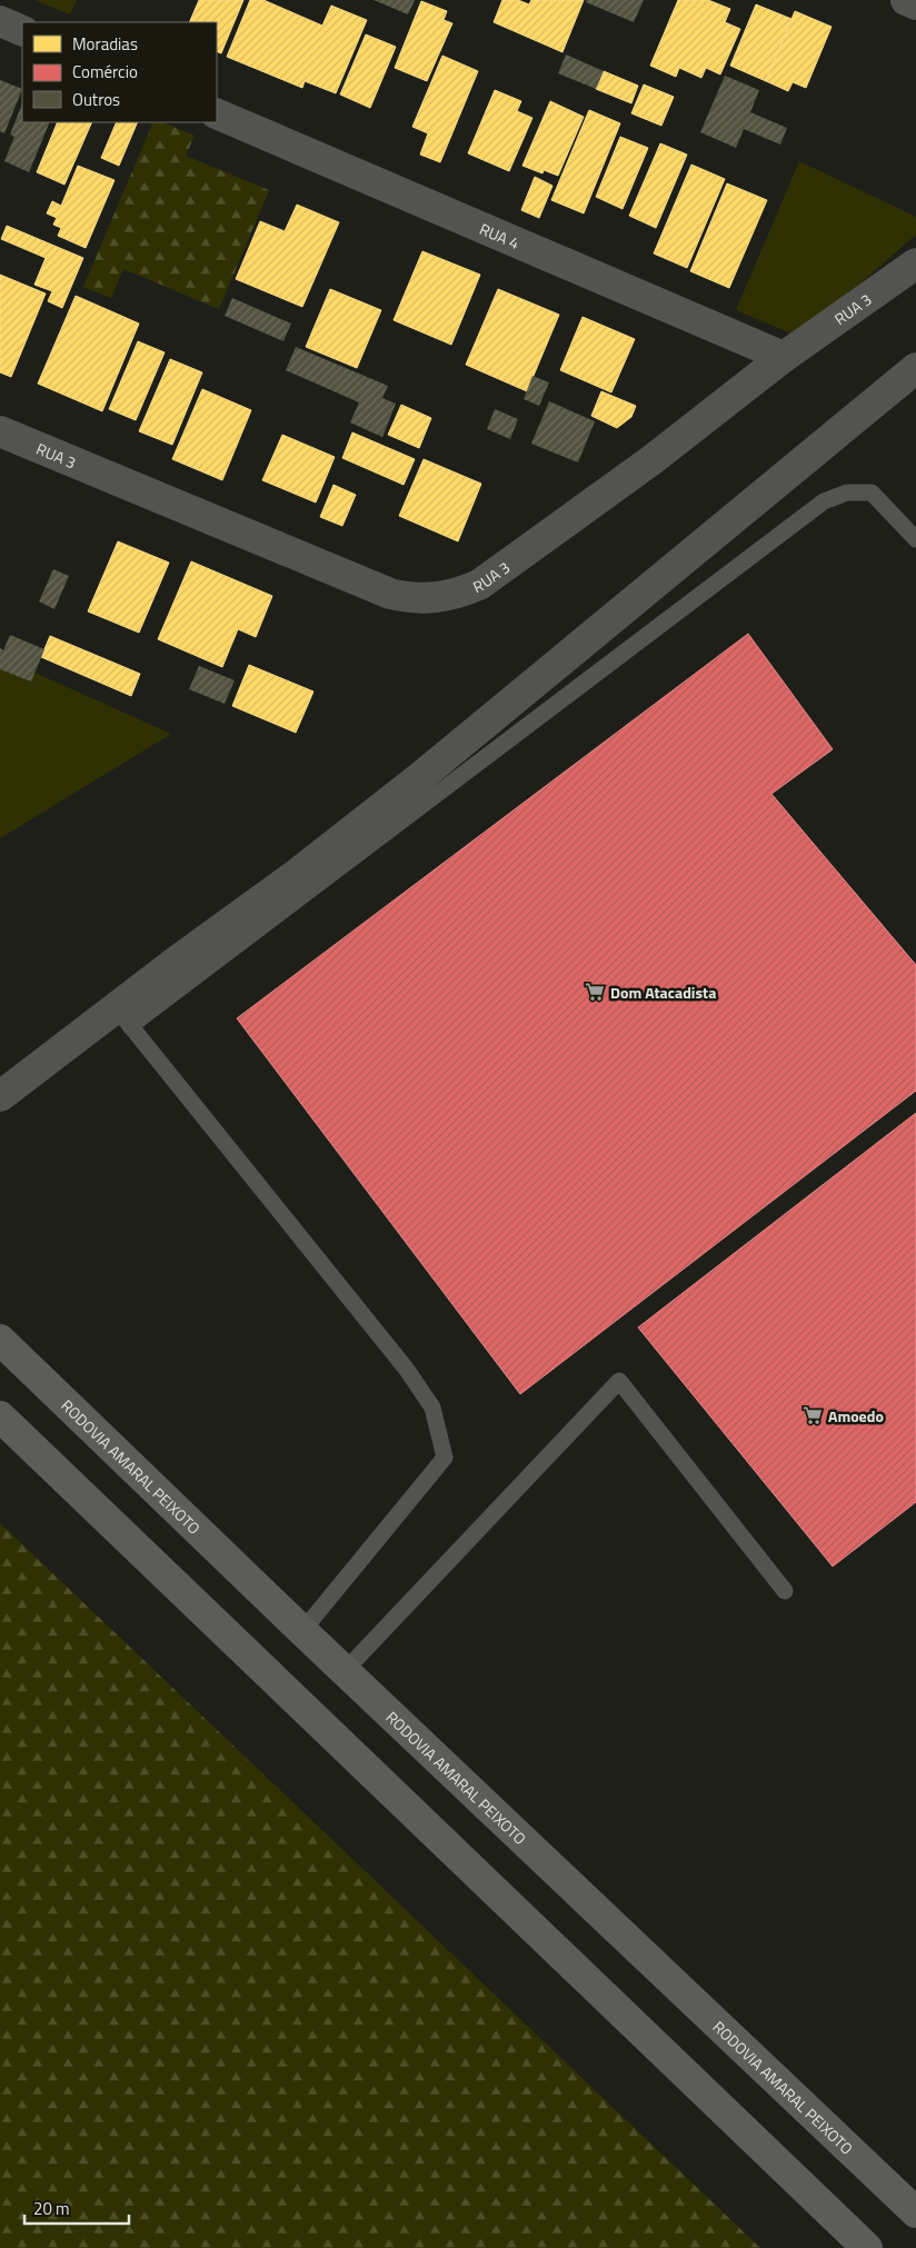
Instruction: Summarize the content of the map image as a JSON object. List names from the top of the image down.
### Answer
{
  "streets": {
    "highway": ["RODOVIA AMARAL PEIXOTO"],
    "street": ["RUA 4", "RUA 3"]
  },
  "crossings": [
    ["RUA 4", "RUA 3"]
  ],
  "places": {
    "supermarket": ["Dom Atacadista", "Amoedo"]
  },
  "legend": ["Moradias", "Comércio", "Outros"],
  "scale_bar": "20 m"
}
